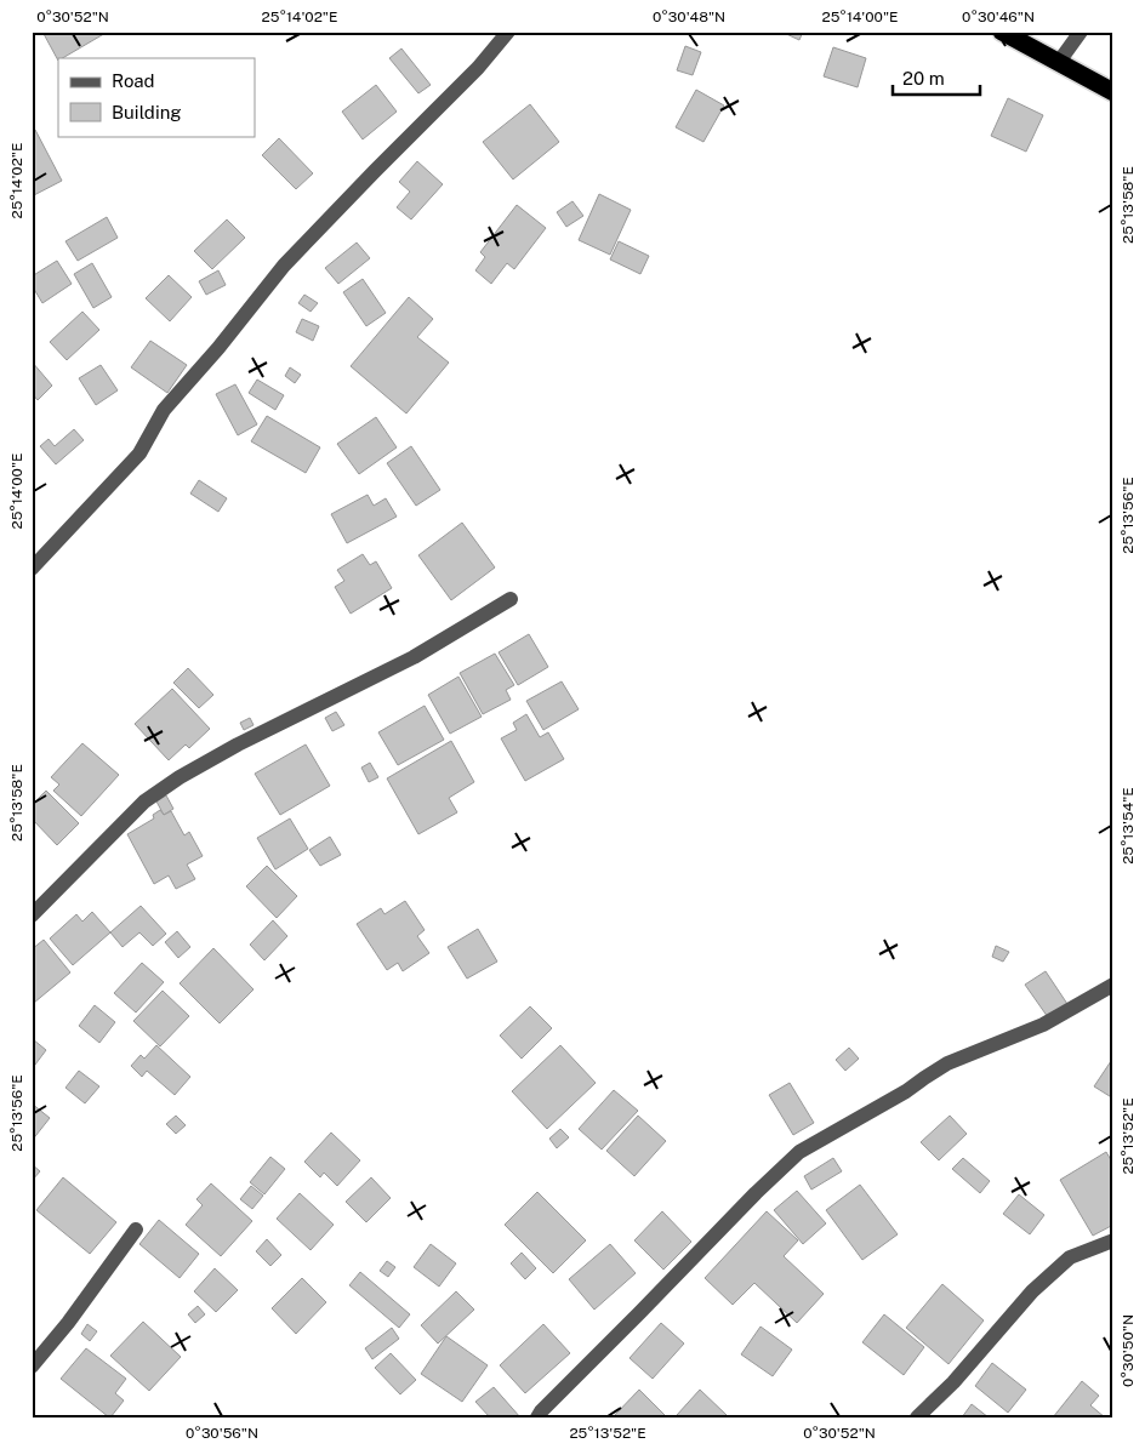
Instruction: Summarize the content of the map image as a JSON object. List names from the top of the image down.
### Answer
{
  "legend": ["Road", "Building"],
  "scale_bar": "20 m",
  "coordinates": [
    "0°30'52\"N",
    "25°14'02\"E",
    "0°30'48\"N",
    "25°14'00\"E",
    "0°30'46\"N",
    "25°13'58\"E",
    "25°13'56\"E",
    "25°13'54\"E",
    "25°13'52\"E",
    "0°30'50\"N",
    "0°30'56\"N"
  ]
}
